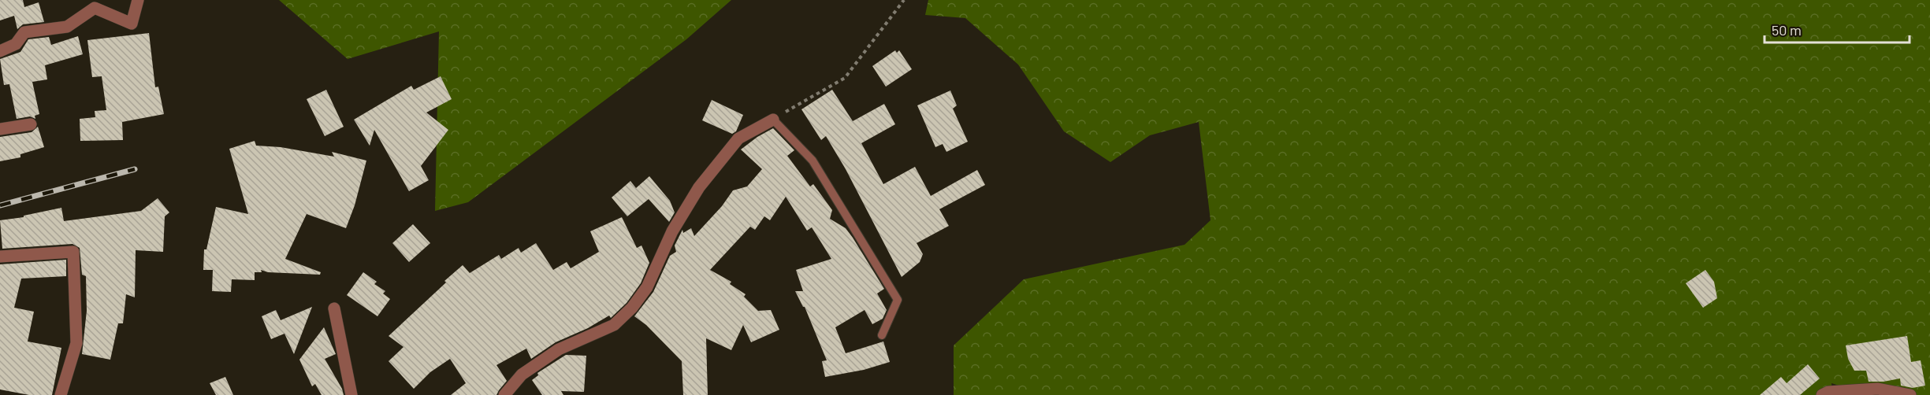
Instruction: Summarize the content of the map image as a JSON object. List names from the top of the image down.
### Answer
{
  "scale_bar": "50 m"
}
